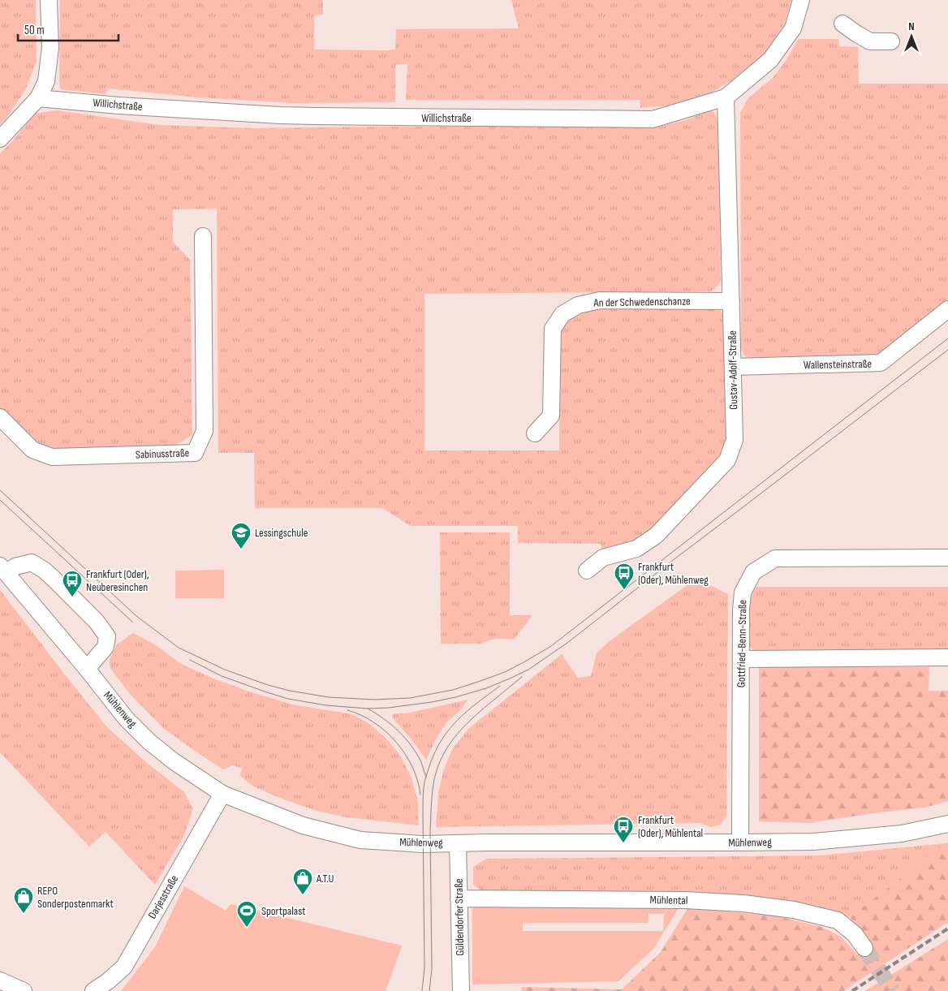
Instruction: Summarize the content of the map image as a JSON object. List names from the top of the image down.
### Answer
{
  "streets": {
    "street": [
      "Willichstraße",
      "An der Schwedenschanze",
      "Wallensteinstraße",
      "Gustav-Adolf-Straße",
      "Sabinusstraße",
      "Gottfried-Benn-Straße",
      "Mühlenweg",
      "Darjesstraße",
      "Mühlental",
      "Güldendorfer Straße"
    ]
  },
  "crossings": [
    ["Willichstraße", "Gustav-Adolf-Straße"],
    ["An der Schwedenschanze", "Gustav-Adolf-Straße"],
    ["Wallensteinstraße", "Gustav-Adolf-Straße"],
    ["Gottfried-Benn-Straße", "Mühlenweg"],
    ["Mühlenweg", "Darjesstraße"],
    ["Mühlenweg", "Güldendorfer Straße"],
    ["Mühlental", "Güldendorfer Straße"]
  ],
  "places": {
    "school or university": ["Lessingschule"],
    "bus stop": ["Frankfurt (Oder), Mühlenweg", "Frankfurt (Oder), Neuberesinchen", "Frankfurt (Oder), Mühlental"],
    "shop": ["A.T.U", "REPO Sonderpostenmarkt"],
    "sports": ["Sportpalast"]
  },
  "scale_bar": "50 m",
  "north": "top"
}
